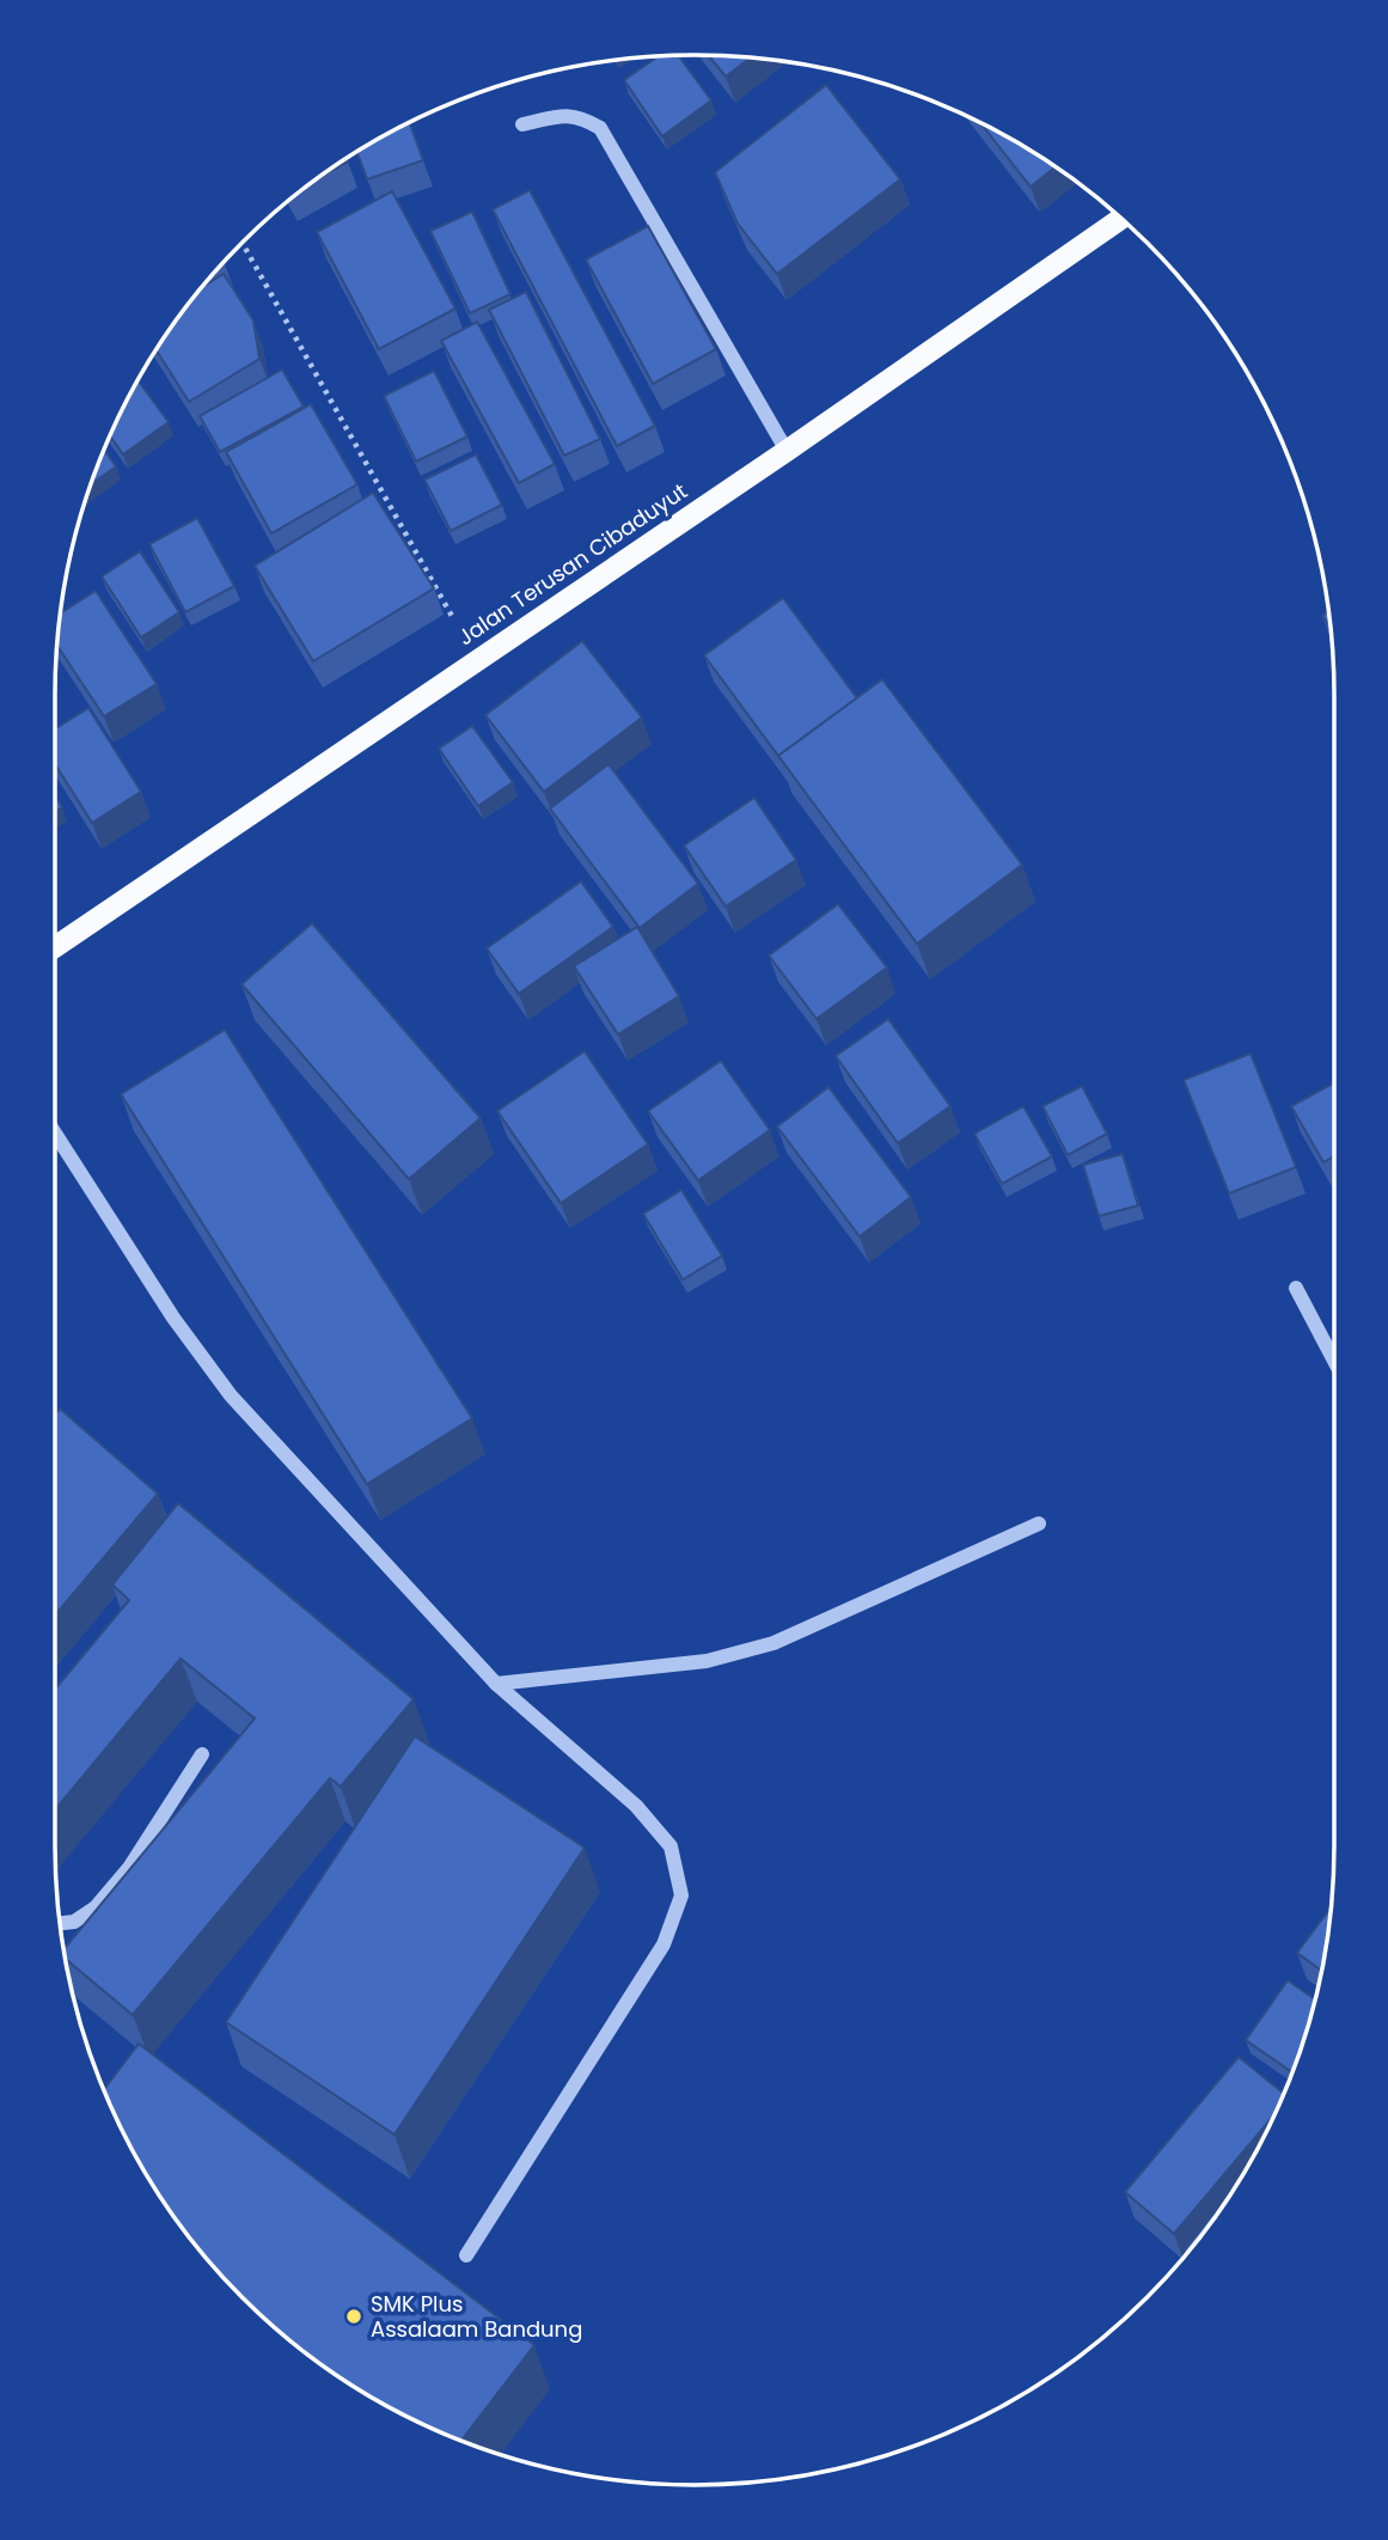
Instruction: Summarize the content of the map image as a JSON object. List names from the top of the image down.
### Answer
{
  "streets": {
    "main road": ["Jalan Terusan Cibaduyut"]
  },
  "places": ["SMK Plus Assalaam Bandung"]
}
